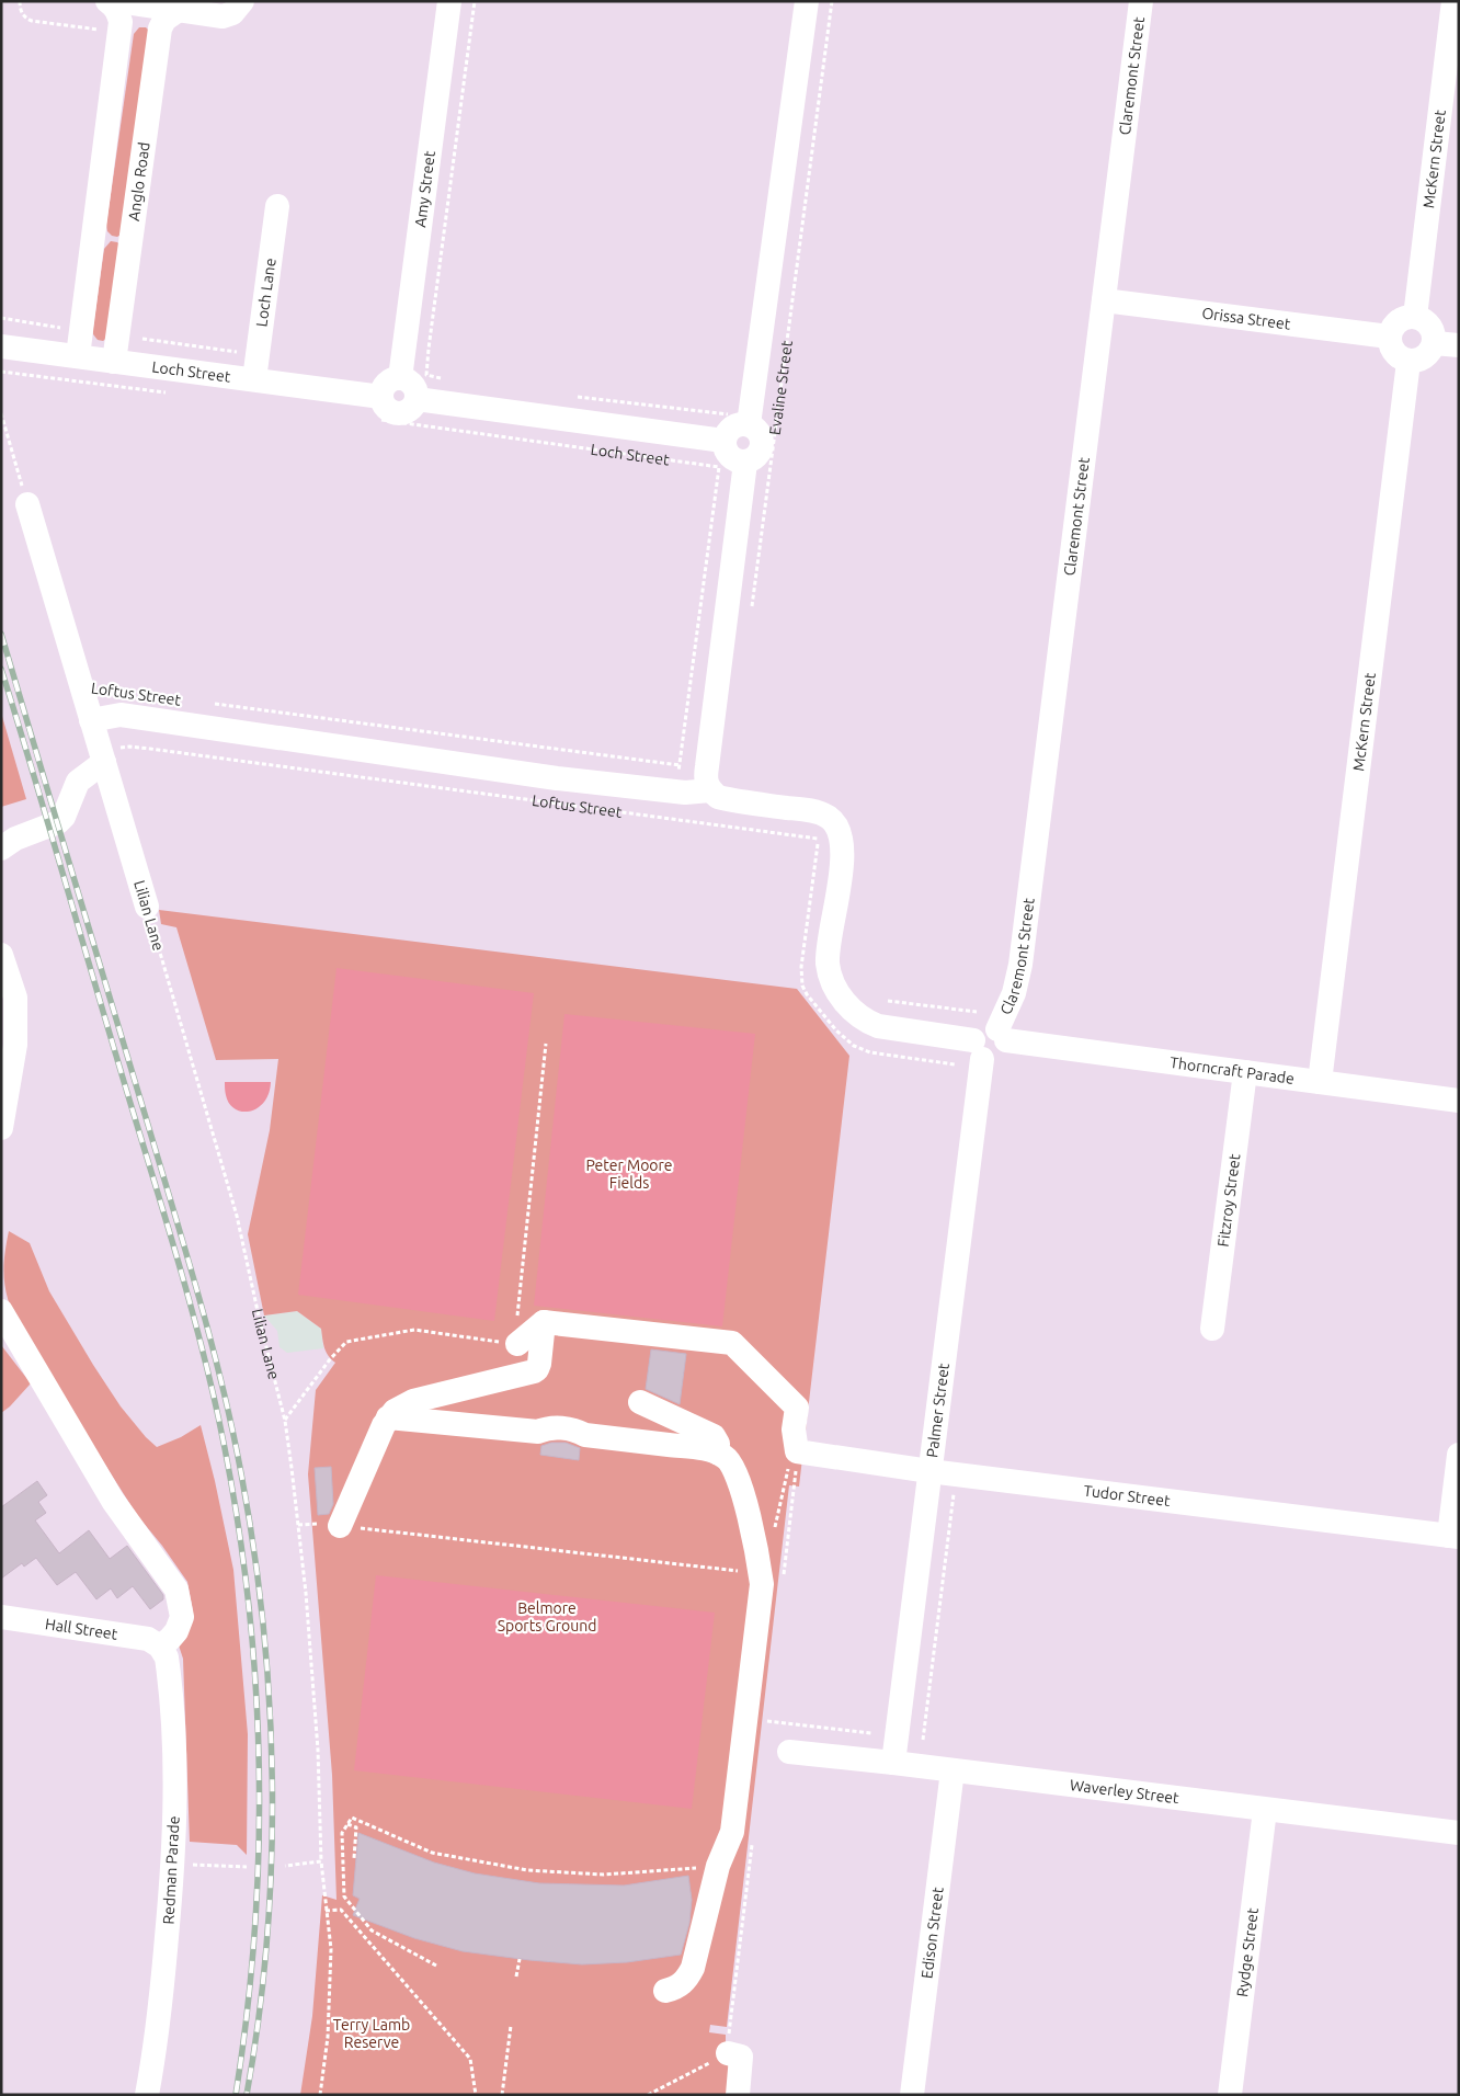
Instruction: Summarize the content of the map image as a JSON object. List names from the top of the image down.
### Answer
{
  "streets": {
    "street": [
      "Claremont Street",
      "McKern Street",
      "Anglo Road",
      "Amy Street",
      "Loch Lane",
      "Orissa Street",
      "Loch Street",
      "Evaline Street",
      "Loftus Street",
      "Lilian Lane",
      "Thorncraft Parade",
      "Fitzroy Street",
      "Palmer Street",
      "Tudor Street",
      "Hall Street",
      "Waverley Street",
      "Redman Parade",
      "Edison Street",
      "Rydge Street"
    ]
  },
  "crossings": [
    ["Claremont Street", "Orissa Street"],
    ["Claremont Street", "Thorncraft Parade"],
    ["McKern Street", "Orissa Street"],
    ["McKern Street", "Thorncraft Parade"],
    ["Anglo Road", "Loch Street"],
    ["Amy Street", "Loch Street"],
    ["Loch Lane", "Loch Street"],
    ["Loftus Street", "Lilian Lane"],
    ["Loftus Street", "Palmer Street"],
    ["Thorncraft Parade", "Fitzroy Street"],
    ["Palmer Street", "Tudor Street"],
    ["Palmer Street", "Waverley Street"],
    ["Hall Street", "Redman Parade"],
    ["Waverley Street", "Edison Street"],
    ["Waverley Street", "Rydge Street"]
  ],
  "parks": ["Peter Moore Fields", "Belmore Sports Ground", "Terry Lamb Reserve"]
}
